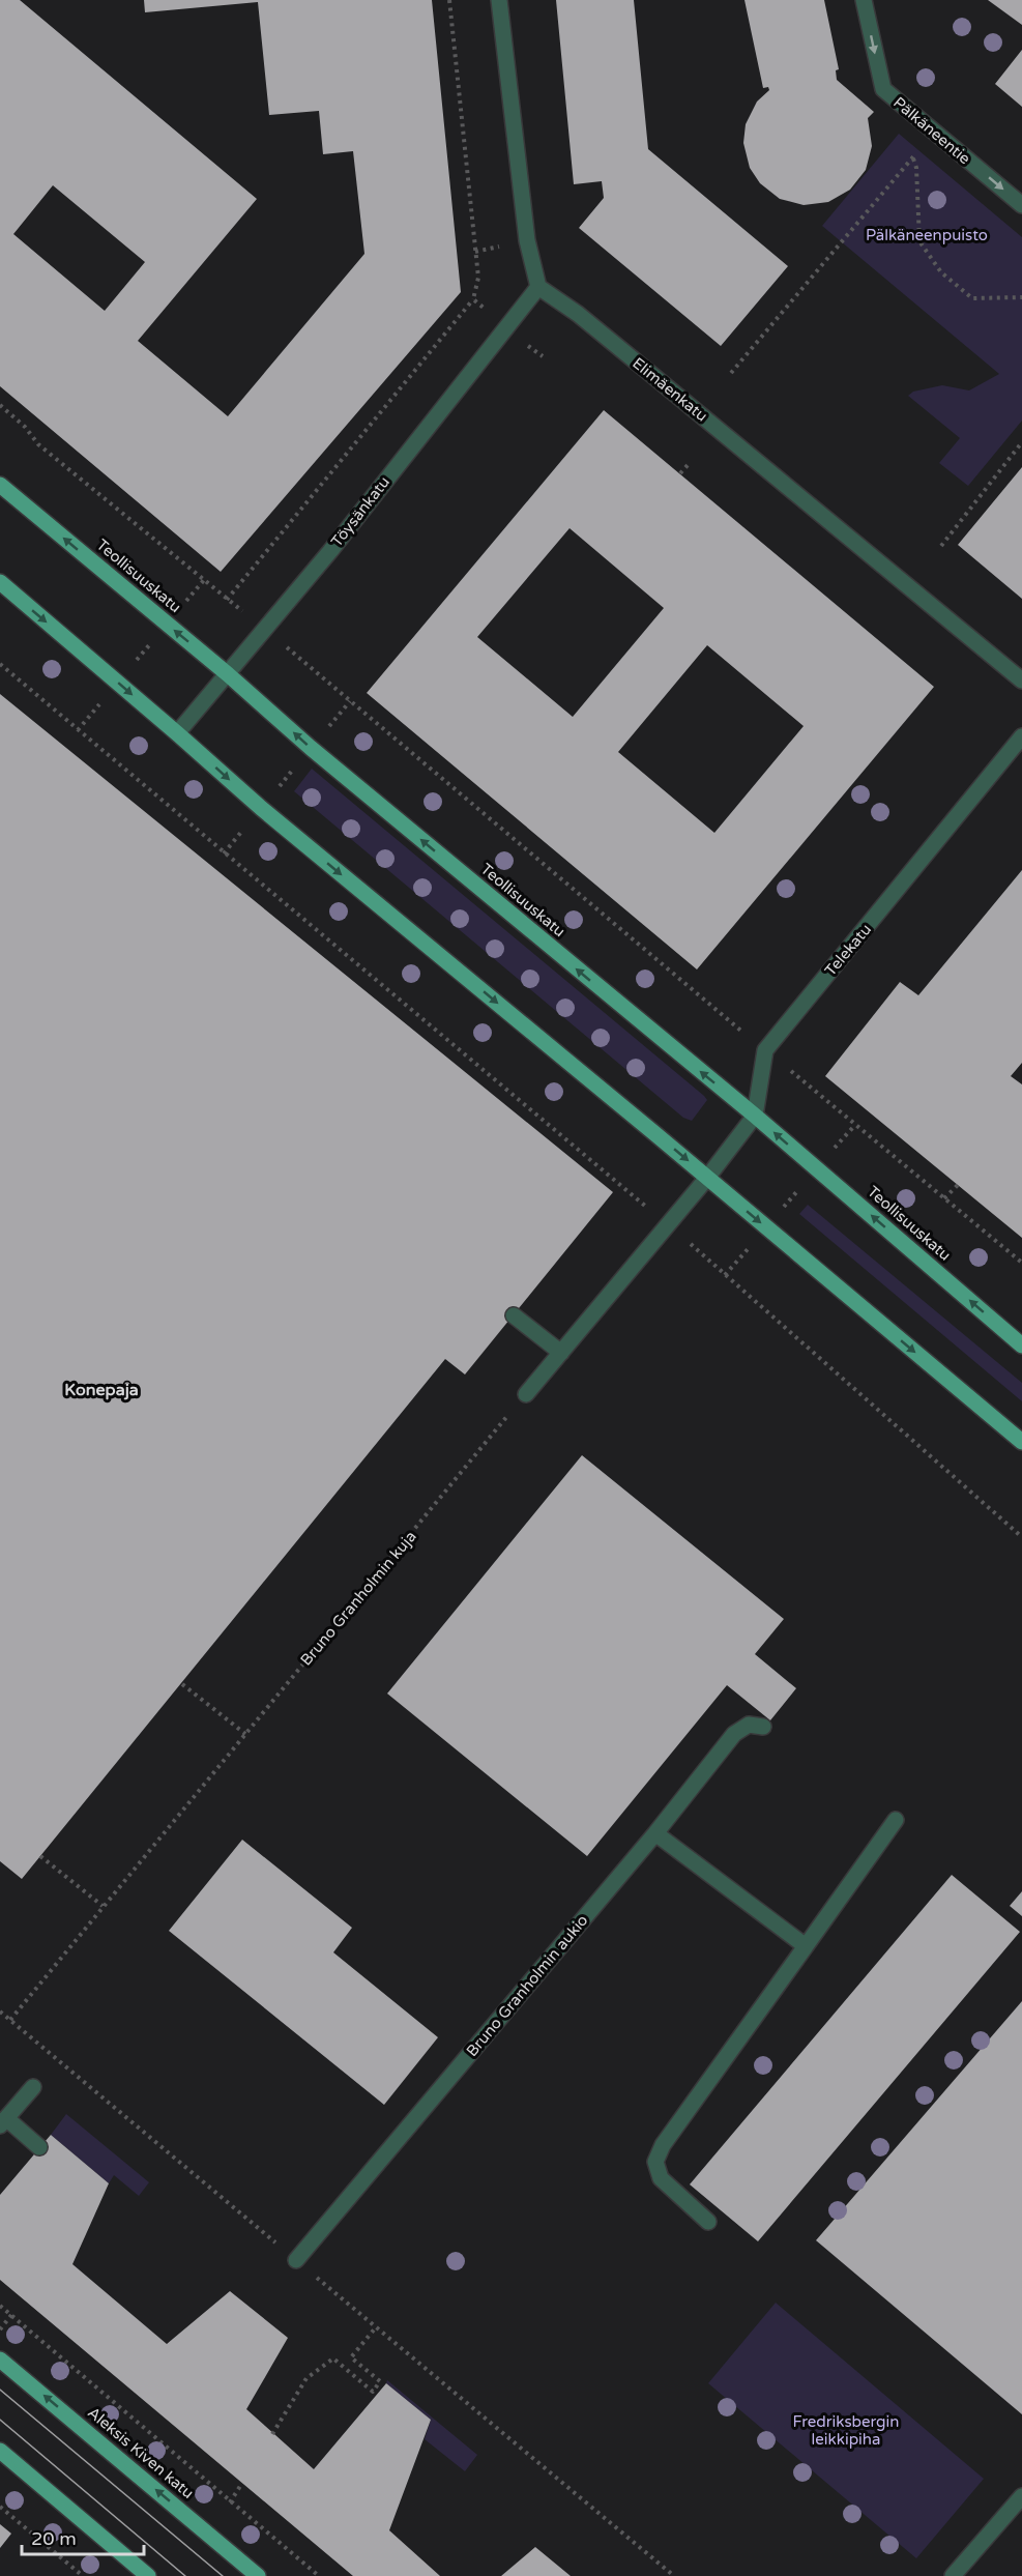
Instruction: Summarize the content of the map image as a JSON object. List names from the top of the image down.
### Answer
{
  "streets": {
    "main road": ["Teollisuuskatu", "Aleksis Kiven katu"],
    "street": [
      "Pälkäneentie",
      "Elimäenkatu",
      "Töysänkatu",
      "Telekatu",
      "Bruno Granholmin aukio"
    ],
    "path": ["Bruno Granholmin kuja"]
  },
  "crossings": [
    ["Elimäenkatu", "Töysänkatu"],
    ["Töysänkatu", "Teollisuuskatu"]
  ],
  "one_way": ["Pälkäneentie"],
  "districts": ["Konepaja"],
  "parks": ["Pälkäneenpuisto", "Fredriksbergin leikkipiha"],
  "scale_bar": "20 m"
}
